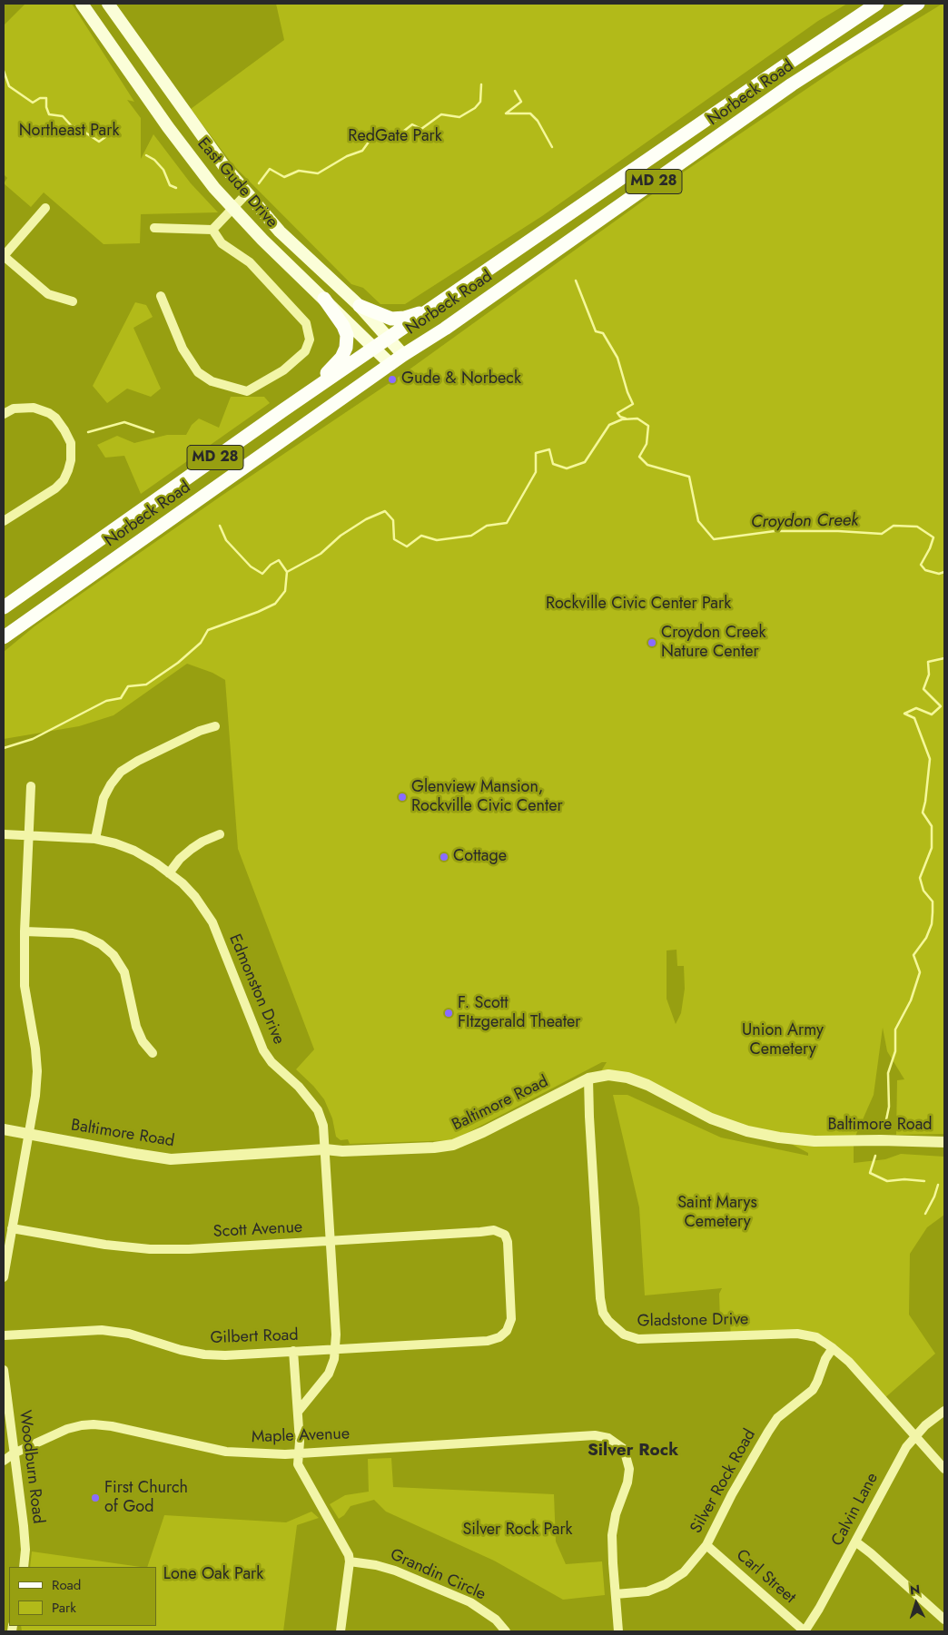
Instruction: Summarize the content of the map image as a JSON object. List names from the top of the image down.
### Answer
{
  "streets": {
    "main road": ["Norbeck Road", "MD 28", "East Gude Drive"],
    "street": [
      "Edmonston Drive",
      "Baltimore Road",
      "Scott Avenue",
      "Gladstone Drive",
      "Gilbert Road",
      "Maple Avenue",
      "Woodburn Road",
      "Silver Rock Road",
      "Calvin Lane",
      "Grandin Circle",
      "Carl Street"
    ]
  },
  "crossings": [
    ["Norbeck Road", "East Gude Drive"],
    ["Edmonston Drive", "Baltimore Road"],
    ["Edmonston Drive", "Scott Avenue"],
    ["Edmonston Drive", "Gilbert Road"],
    ["Baltimore Road", "Gladstone Drive"],
    ["Scott Avenue", "Gilbert Road"],
    ["Gladstone Drive", "Silver Rock Road"],
    ["Gladstone Drive", "Calvin Lane"],
    ["Maple Avenue", "Woodburn Road"],
    ["Maple Avenue", "Silver Rock Road"],
    ["Silver Rock Road", "Carl Street"],
    ["Calvin Lane", "Carl Street"]
  ],
  "districts": ["Silver Rock"],
  "water": ["Croydon Creek"],
  "parks": [
    "Northeast Park",
    "RedGate Park",
    "Rockville Civic Center Park",
    "Union Army Cemetery",
    "Saint Marys Cemetery",
    "Silver Rock Park",
    "Lone Oak Park"
  ],
  "places": [
    "Gude & Norbeck",
    "Croydon Creek Nature Center",
    "Glenview Mansion, Rockville Civic Center",
    "Cottage",
    "F. Scott FItzgerald Theater",
    "First Church of God"
  ],
  "legend": ["Road", "Park"],
  "north": "top"
}
